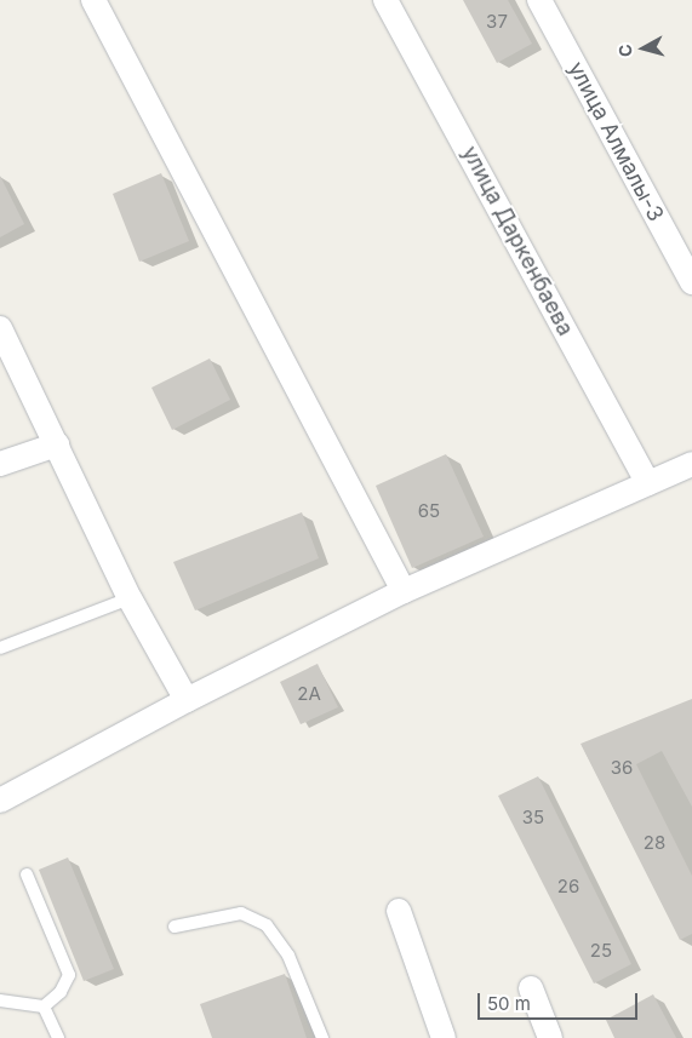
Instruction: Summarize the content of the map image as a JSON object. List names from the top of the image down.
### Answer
{
  "streets": {
    "street": ["улица Алмалы-3", "улица Даркенбаева"]
  },
  "house_numbers": [
    "37",
    "65",
    "2А",
    "36",
    "35",
    "28",
    "26",
    "25"
  ],
  "scale_bar": "50 m",
  "north": "left"
}
